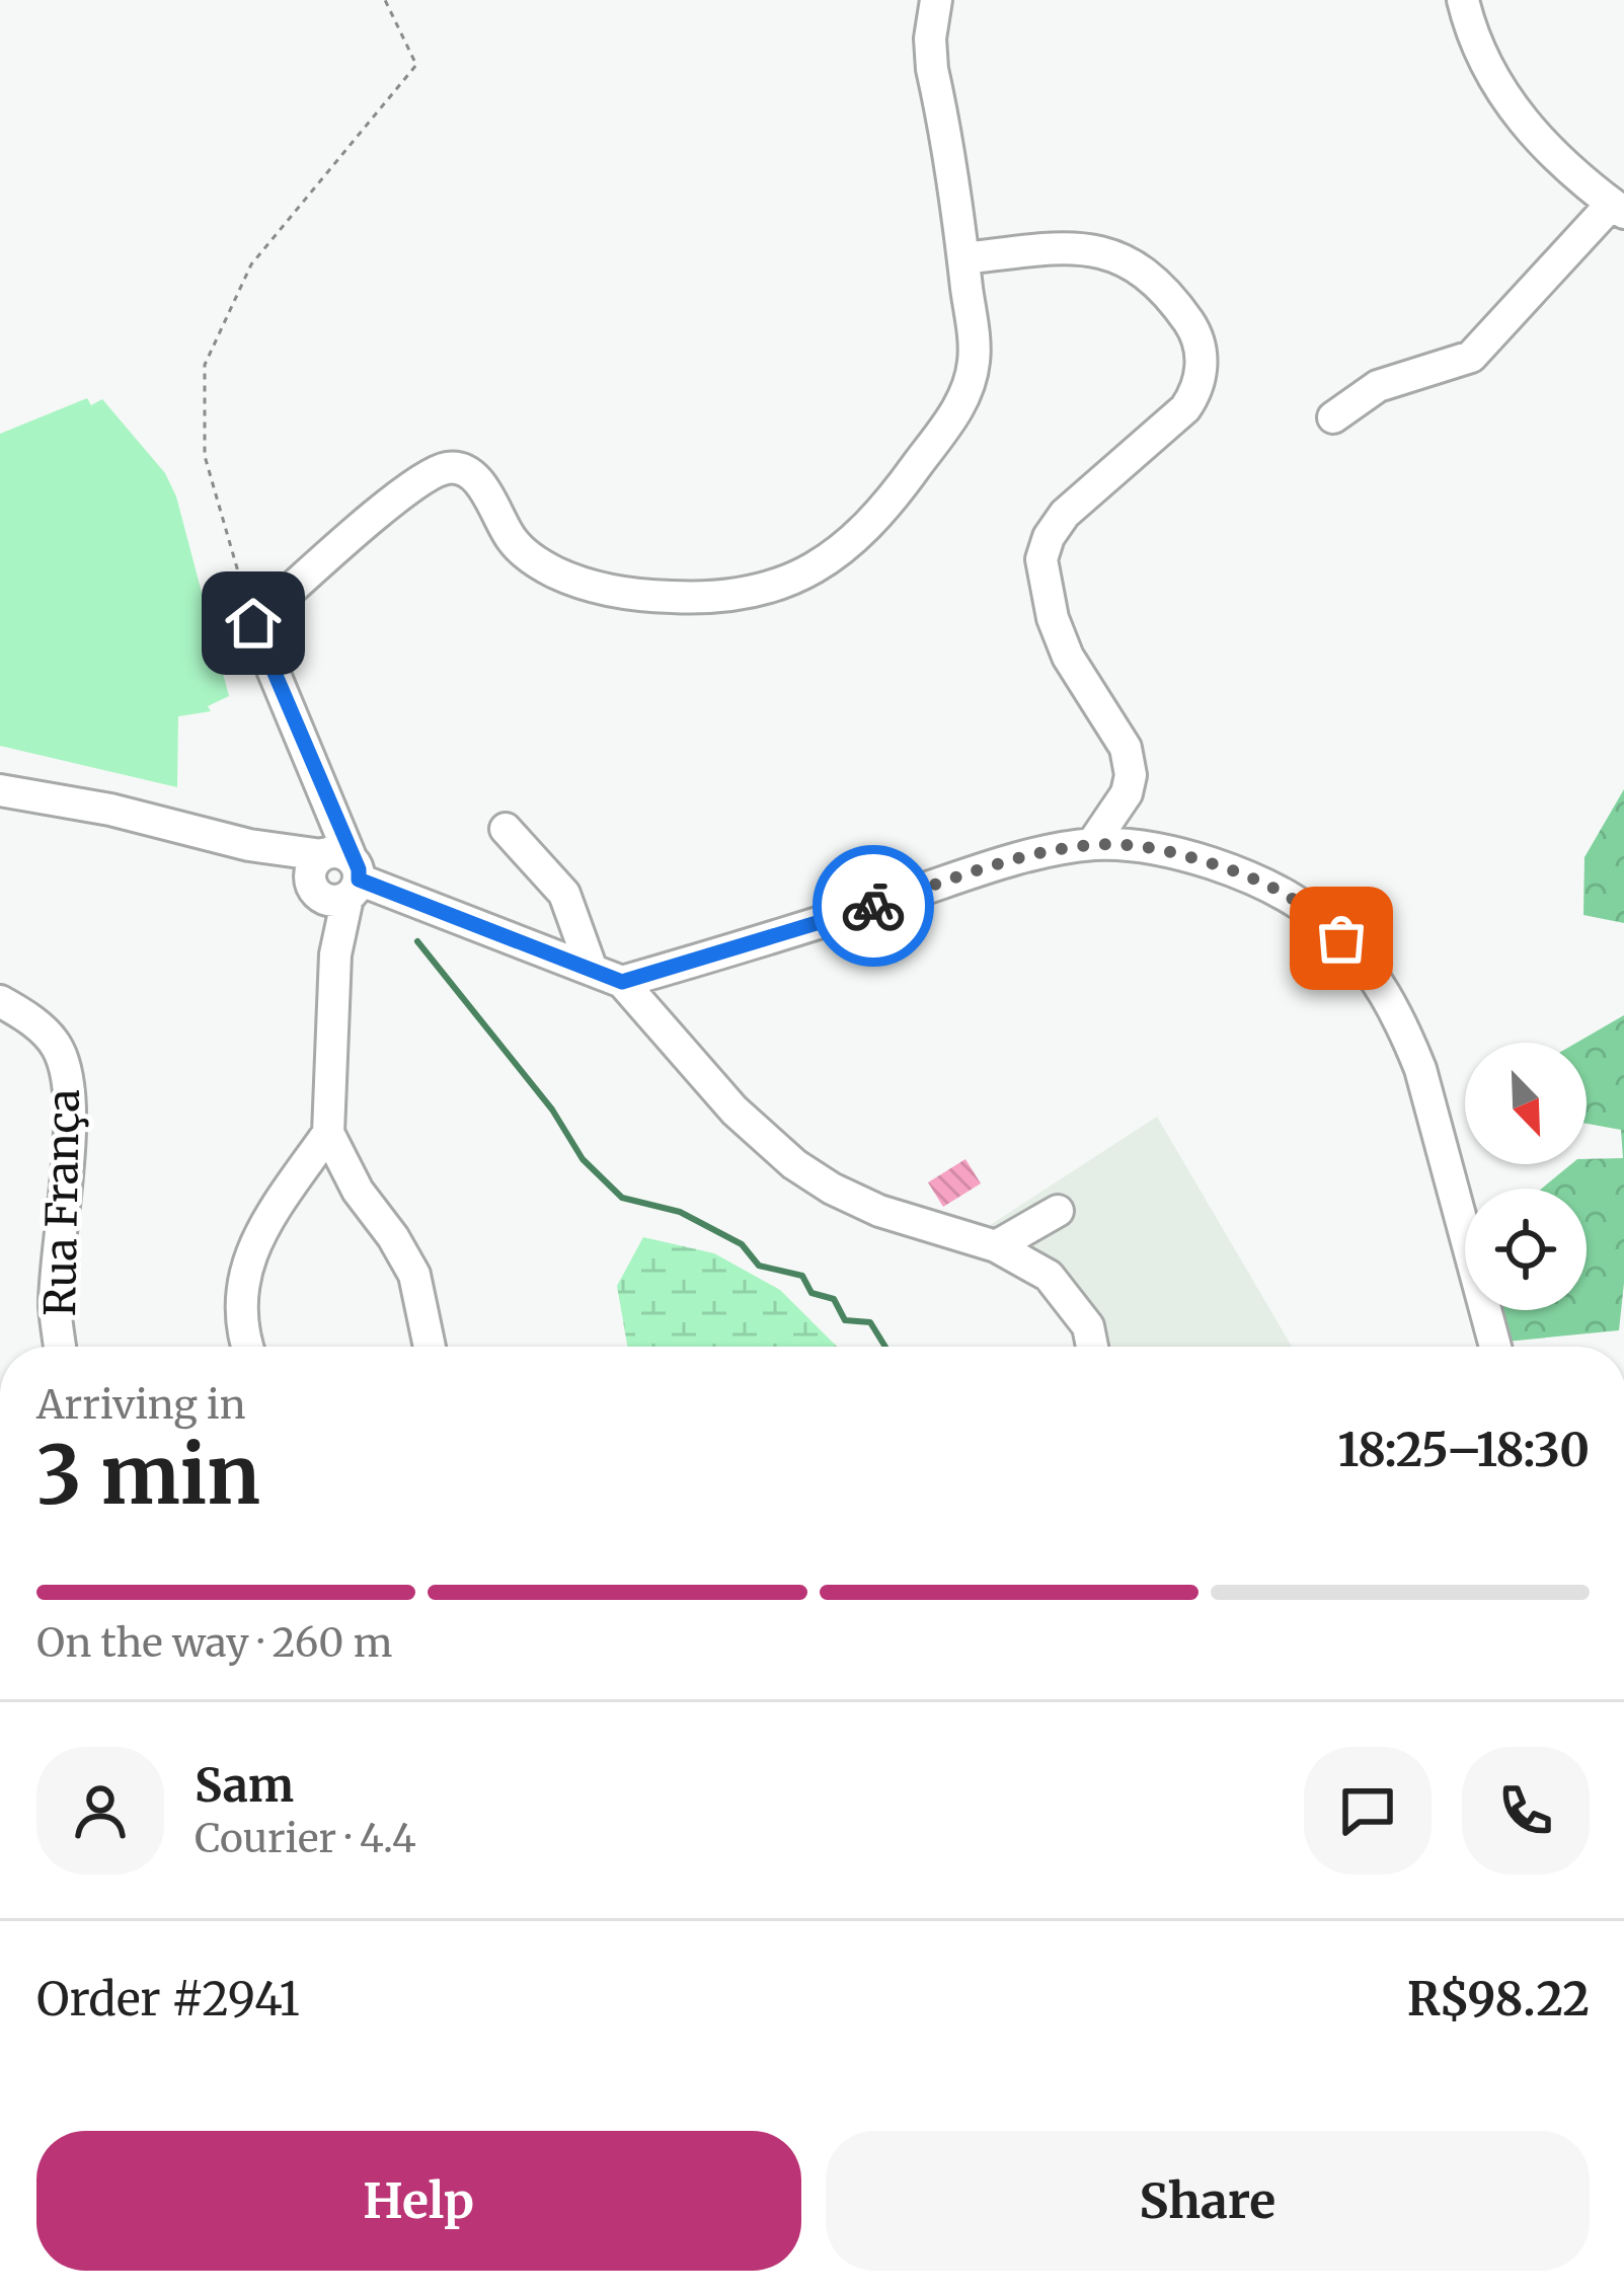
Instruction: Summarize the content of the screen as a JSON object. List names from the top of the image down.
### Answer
{
  "streets": {
    "street": ["Rua França"]
  },
  "north": "bottom right",
  "page": {
    "heading": ["3 min", "Arriving in", "18:25–18:30"],
    "panel": [
      "Sam",
      "Courier · 4.4",
      "Order #2941",
      "R$98.22"
    ],
    "bar": "On the way · 260 m",
    "buttons": ["Help", "Share"]
  }
}
